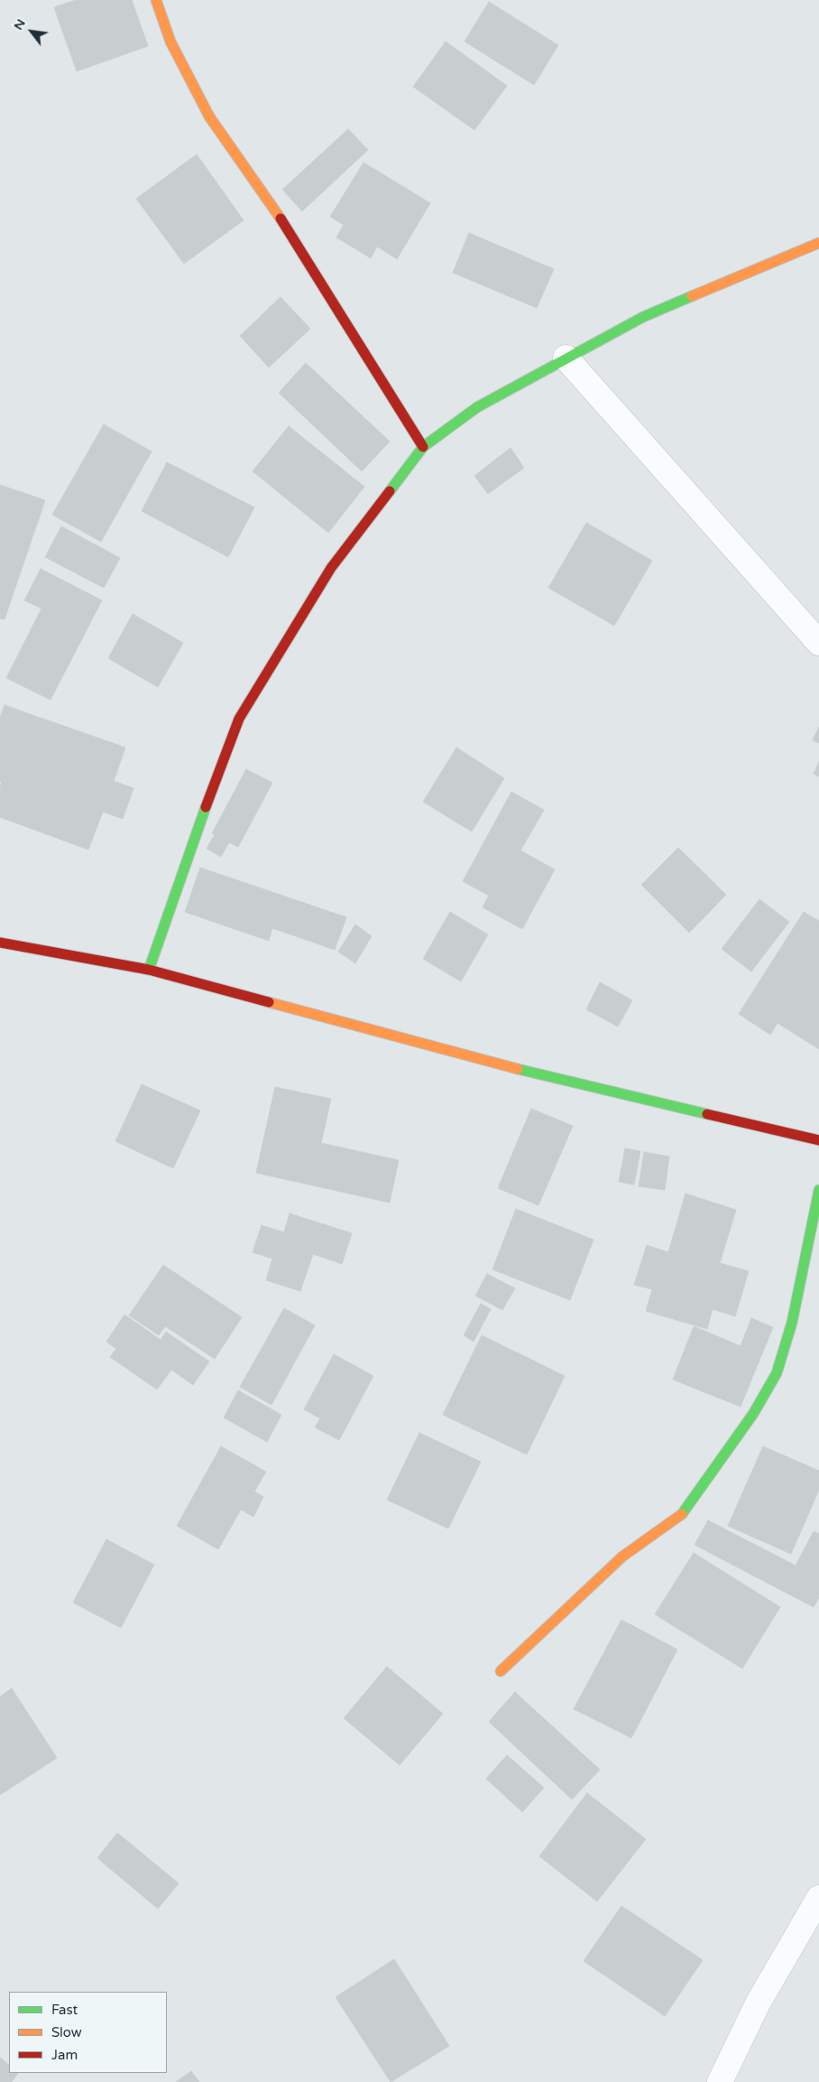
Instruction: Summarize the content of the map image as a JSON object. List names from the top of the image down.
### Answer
{
  "legend": ["Fast", "Slow", "Jam"],
  "north": "top left"
}
